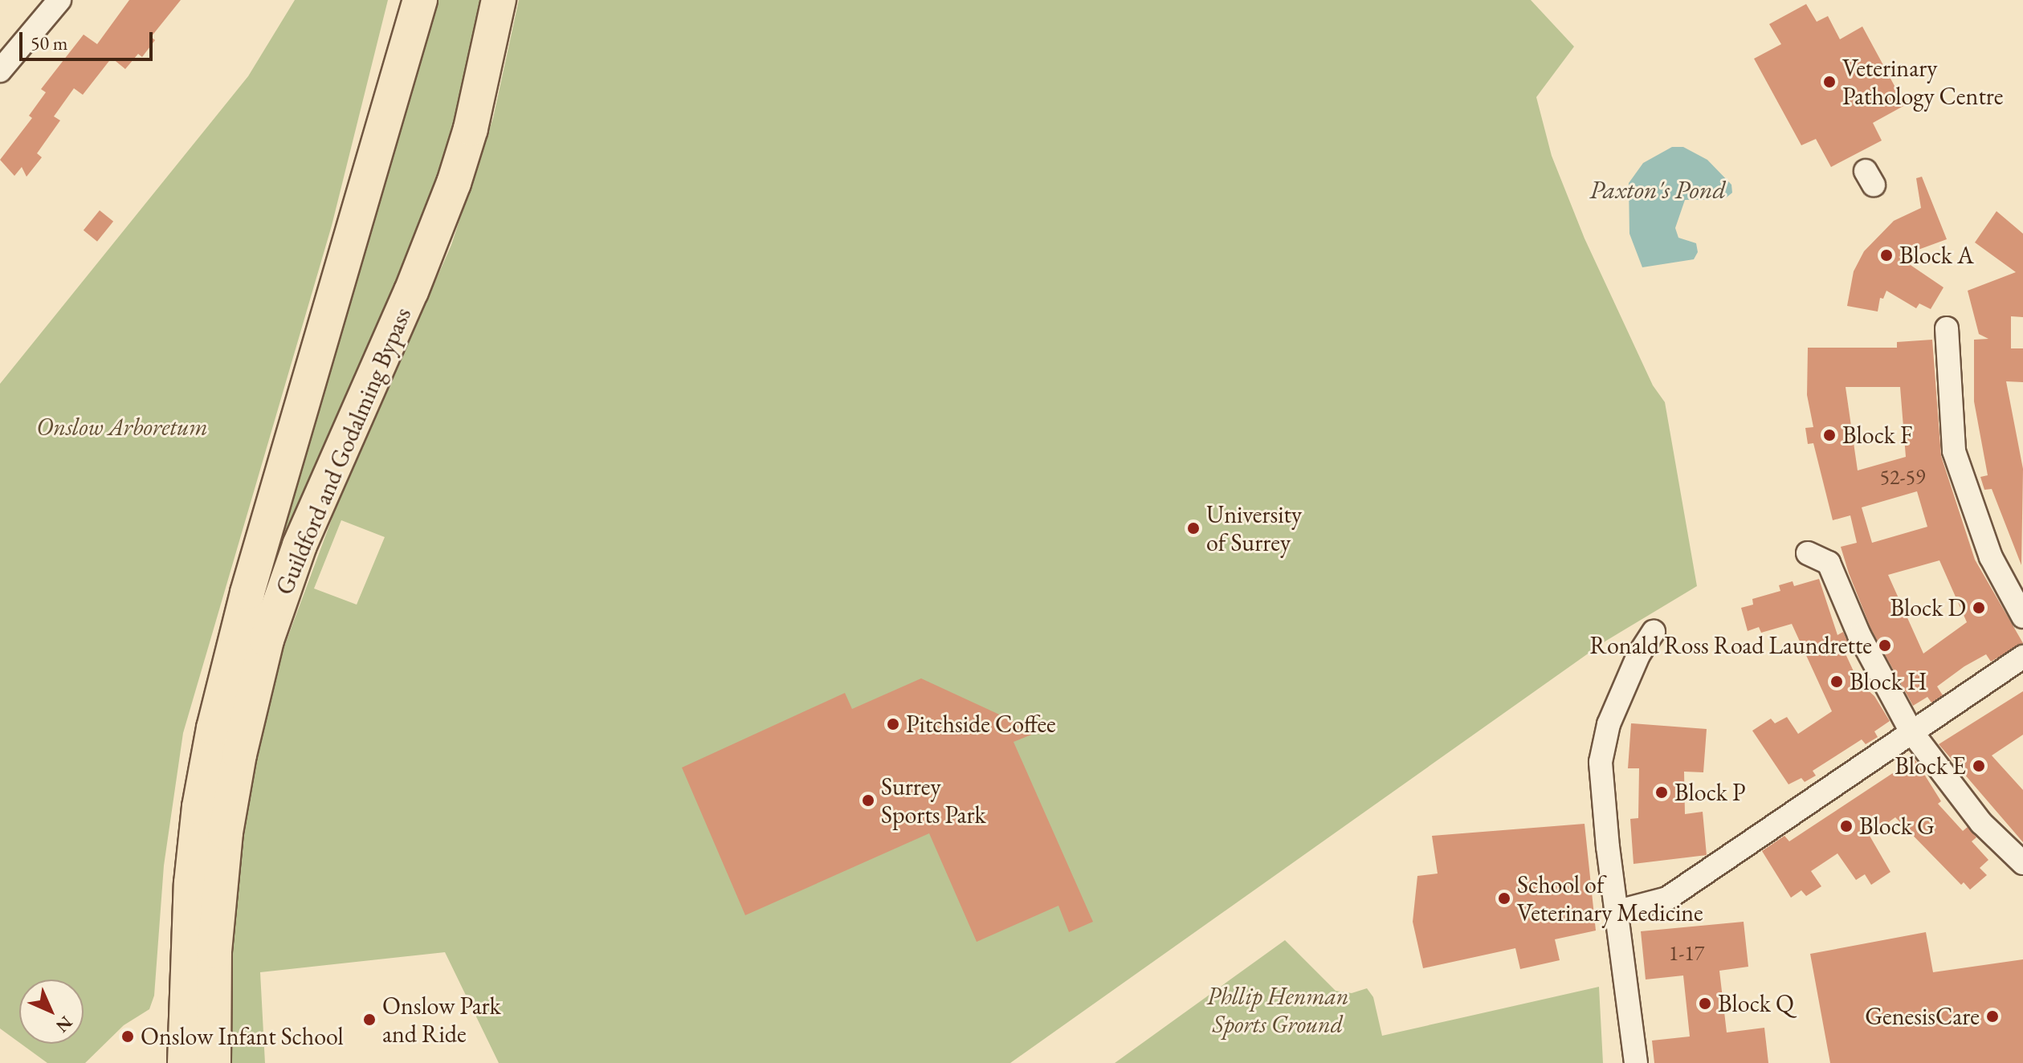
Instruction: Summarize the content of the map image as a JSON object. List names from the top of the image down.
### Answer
{
  "streets": {
    "highway": ["Guildford and Godalming Bypass"]
  },
  "water": ["Paxton's Pond"],
  "parks": ["Onslow Arboretum", "Phllip Henman Sports Ground"],
  "places": [
    "Veterinary Pathology Centre",
    "Block A",
    "Block F",
    "University of Surrey",
    "Block D",
    "Ronald Ross Road Laundrette",
    "Block H",
    "Pitchside Coffee",
    "Block E",
    "Block P",
    "Surrey Sports Park",
    "Block G",
    "School of Veterinary Medicine",
    "Block Q",
    "GenesisCare",
    "Onslow Park and Ride",
    "Onslow Infant School"
  ],
  "house_numbers": ["52-59", "1-17"],
  "scale_bar": "50 m",
  "north": "bottom right"
}
